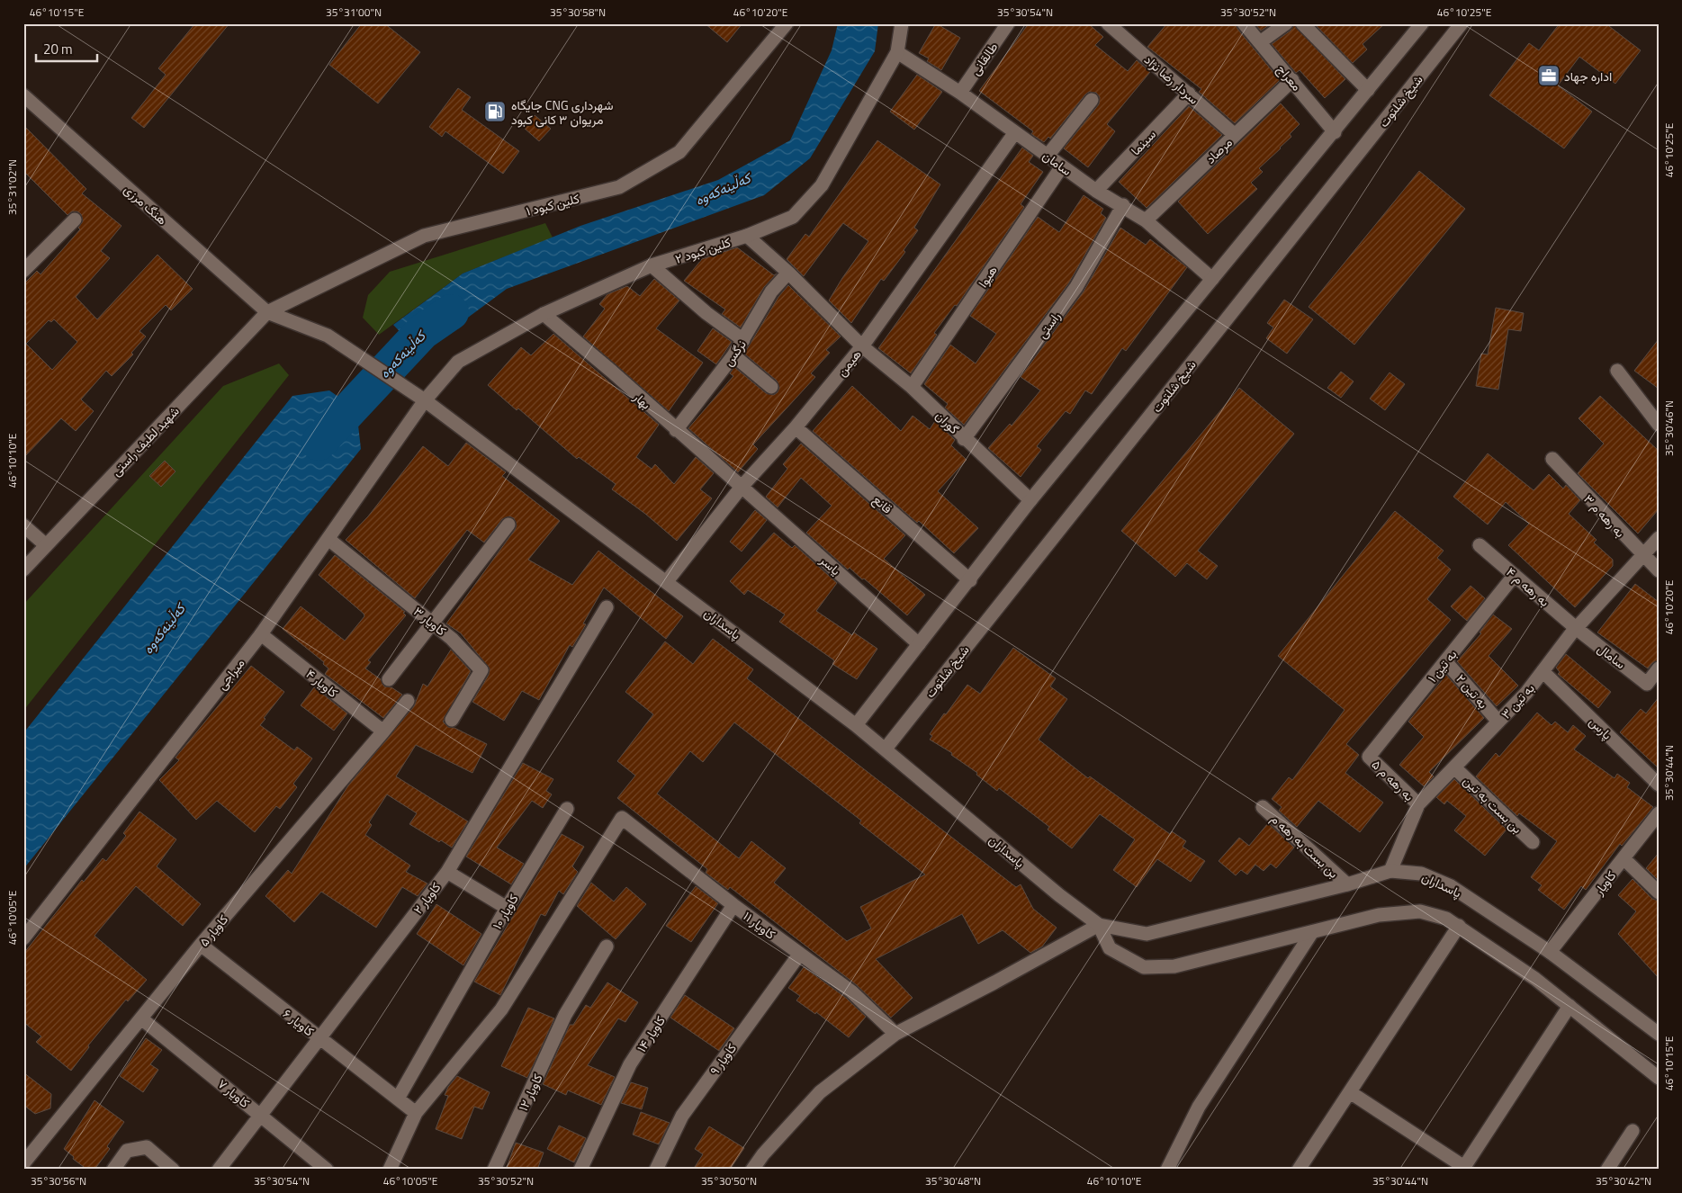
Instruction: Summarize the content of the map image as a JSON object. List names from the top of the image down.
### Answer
{
  "streets": {
    "street": [
      "طالقانی",
      "معراج",
      "سردار رضا نژاد",
      "شیخ شلتوت",
      "سینما",
      "مرصاد",
      "سامان",
      "هنگ مرزی",
      "کلین کبود ۱",
      "کلین کبود ۲",
      "هیوا",
      "راستی",
      "نرگس",
      "هیمن",
      "بهار",
      "گوران",
      "شهید لطیف راستی",
      "قانع",
      "به رهه م ۳",
      "یاسر",
      "به رهه م ۴",
      "کاویار ۳",
      "پاسداران",
      "سامال",
      "به تین ۱",
      "میراجی",
      "کاویار ۴",
      "به تین ۲",
      "به تین ۳",
      "پارس",
      "به رهه م ۵",
      "بن بست به تین",
      "بن بست به رهه م",
      "کاویار",
      "کاویار ۲",
      "کاویار ۱۰",
      "کاویار ۱۱",
      "کاویار ۵",
      "کاویار ۶",
      "کاویار ۱۴",
      "کاویار ۹",
      "کاویار ۱۲",
      "کاویار ۷"
    ]
  },
  "crossings": [
    ["طالقانی", "سامان"],
    ["معراج", "مرصاد"],
    ["سردار رضا نژاد", "سینما"],
    ["سردار رضا نژاد", "مرصاد"],
    ["شیخ شلتوت", "پاسداران"],
    ["سینما", "سامان"],
    ["مرصاد", "سامان"],
    ["سامان", "کلین کبود ۲"],
    ["سامان", "هیوا"],
    ["سامان", "راستی"],
    ["سامان", "هیمن"],
    ["هنگ مرزی", "کلین کبود ۱"],
    ["هنگ مرزی", "شهید لطیف راستی"],
    ["هنگ مرزی", "پاسداران"],
    ["کلین کبود ۱", "شهید لطیف راستی"],
    ["کلین کبود ۱", "پاسداران"],
    ["کلین کبود ۲", "بهار"],
    ["کلین کبود ۲", "گوران"],
    ["کلین کبود ۲", "پاسداران"],
    ["کلین کبود ۲", "میراجی"],
    ["هیوا", "گوران"],
    ["راستی", "گوران"],
    ["نرگس", "بهار"],
    ["نرگس", "گوران"],
    ["هیمن", "بهار"],
    ["هیمن", "گوران"],
    ["هیمن", "قانع"],
    ["هیمن", "یاسر"],
    ["هیمن", "پاسداران"],
    ["بهار", "یاسر"],
    ["شهید لطیف راستی", "پاسداران"],
    ["به رهه م ۳", "به تین ۳"],
    ["به رهه م ۴", "سامال"],
    ["به رهه م ۴", "به تین ۱"],
    ["به رهه م ۴", "به تین ۳"],
    ["کاویار ۳", "میراجی"],
    ["پاسداران", "میراجی"],
    ["پاسداران", "به تین ۳"],
    ["پاسداران", "بن بست به رهه م"],
    ["پاسداران", "کاویار"],
    ["سامال", "به تین ۳"],
    ["به تین ۱", "به تین ۲"],
    ["به تین ۱", "به رهه م ۵"],
    ["میراجی", "کاویار ۴"],
    ["کاویار ۴", "کاویار ۵"],
    ["به تین ۲", "به تین ۳"],
    ["به تین ۳", "پارس"],
    ["به تین ۳", "به رهه م ۵"],
    ["به تین ۳", "بن بست به تین"],
    ["کاویار ۲", "کاویار ۶"],
    ["کاویار ۲", "کاویار ۷"],
    ["کاویار ۱۰", "کاویار ۶"],
    ["کاویار ۱۱", "کاویار ۶"],
    ["کاویار ۱۱", "کاویار ۱۴"],
    ["کاویار ۱۱", "کاویار ۹"],
    ["کاویار ۵", "کاویار ۶"],
    ["کاویار ۵", "کاویار ۷"]
  ],
  "water": ["کەڵینەکەوە"],
  "places": {
    "office": ["اداره جهاد"],
    "fuel station": ["جایگاه CNG شهرداری مریوان ۳ کانی کبود"]
  },
  "scale_bar": "20 m",
  "coordinates": [
    "46°10'15\"E",
    "35°31'00\"N",
    "35°30'58\"N",
    "46°10'20\"E",
    "35°30'54\"N",
    "35°30'52\"N",
    "46°10'25\"E",
    "35°31'02\"N",
    "35°30'46\"N",
    "46°10'10\"E",
    "35°30'44\"N",
    "46°10'05\"E",
    "35°30'56\"N",
    "35°30'50\"N",
    "35°30'48\"N",
    "35°30'42\"N"
  ]
}
